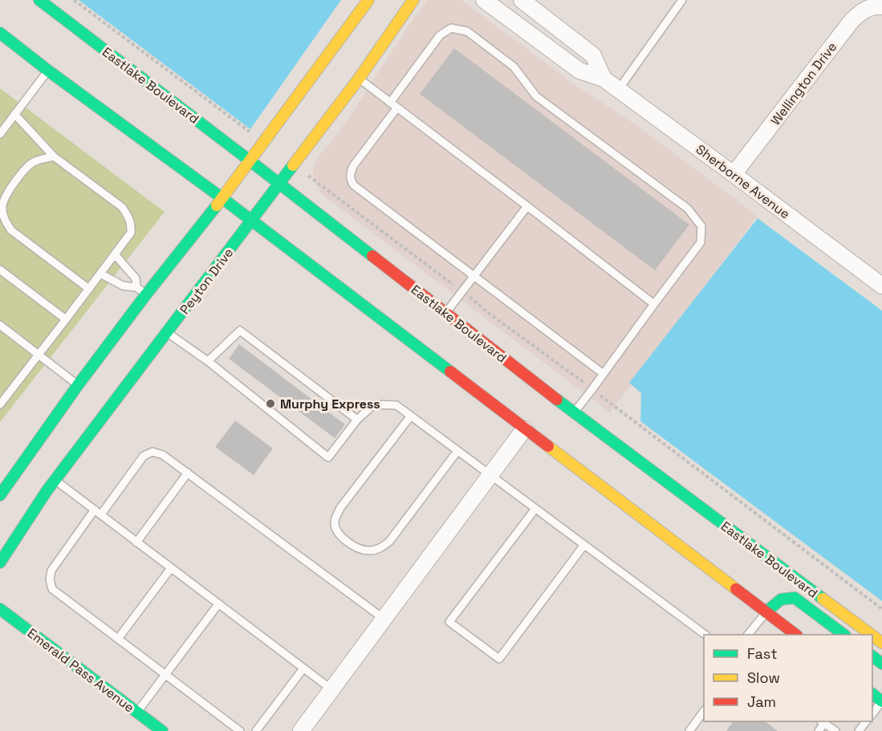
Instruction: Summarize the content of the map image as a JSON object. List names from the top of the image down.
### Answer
{
  "streets": {
    "main road": ["Eastlake Boulevard", "Peyton Drive", "Emerald Pass Avenue"],
    "street": ["Wellington Drive", "Sherborne Avenue"]
  },
  "crossings": [
    ["Wellington Drive", "Sherborne Avenue"],
    ["Eastlake Boulevard", "Peyton Drive"]
  ],
  "places": ["Murphy Express"],
  "legend": ["Fast", "Slow", "Jam"]
}
